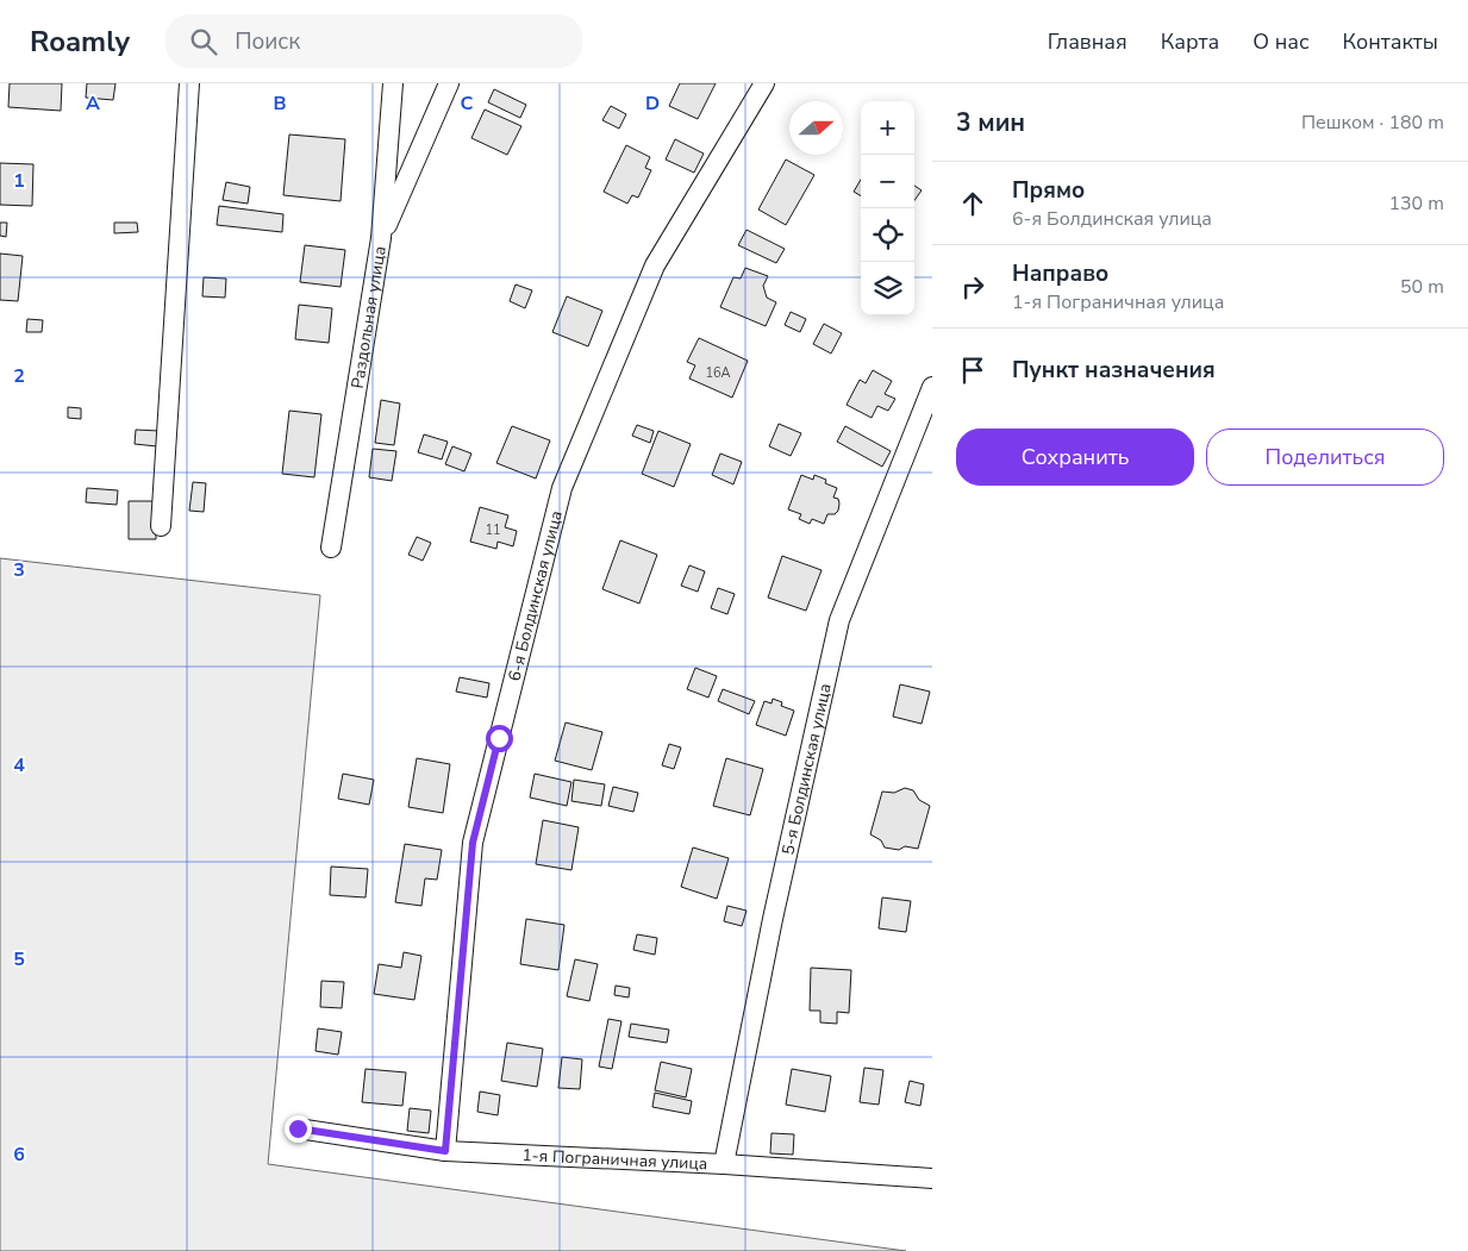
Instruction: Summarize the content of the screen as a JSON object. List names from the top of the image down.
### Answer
{
  "streets": {
    "street": [
      "Раздольная улица",
      "6-я Болдинская улица",
      "5-я Болдинская улица",
      "1-я Пограничная улица"
    ]
  },
  "crossings": [
    ["6-я Болдинская улица", "1-я Пограничная улица"],
    ["5-я Болдинская улица", "1-я Пограничная улица"]
  ],
  "house_numbers": ["16А", "11"],
  "north": "right",
  "page": {
    "header": "Roamly",
    "search": "Поиск",
    "nav": [
      "Главная",
      "Карта",
      "О нас",
      "Контакты"
    ],
    "heading": ["3 мин", "Пешком · 180 m"],
    "map_buttons": ["+", "−"],
    "list": [
      ["Прямо", "6-я Болдинская улица", "130 m"],
      ["Направо", "1-я Пограничная улица", "50 m"],
      "Пункт назначения"
    ],
    "buttons": ["Сохранить", "Поделиться"]
  },
  "grid": {
    "columns": [
      "A",
      "B",
      "C",
      "D"
    ],
    "rows": [
      "1",
      "2",
      "3",
      "4",
      "5",
      "6"
    ]
  }
}
